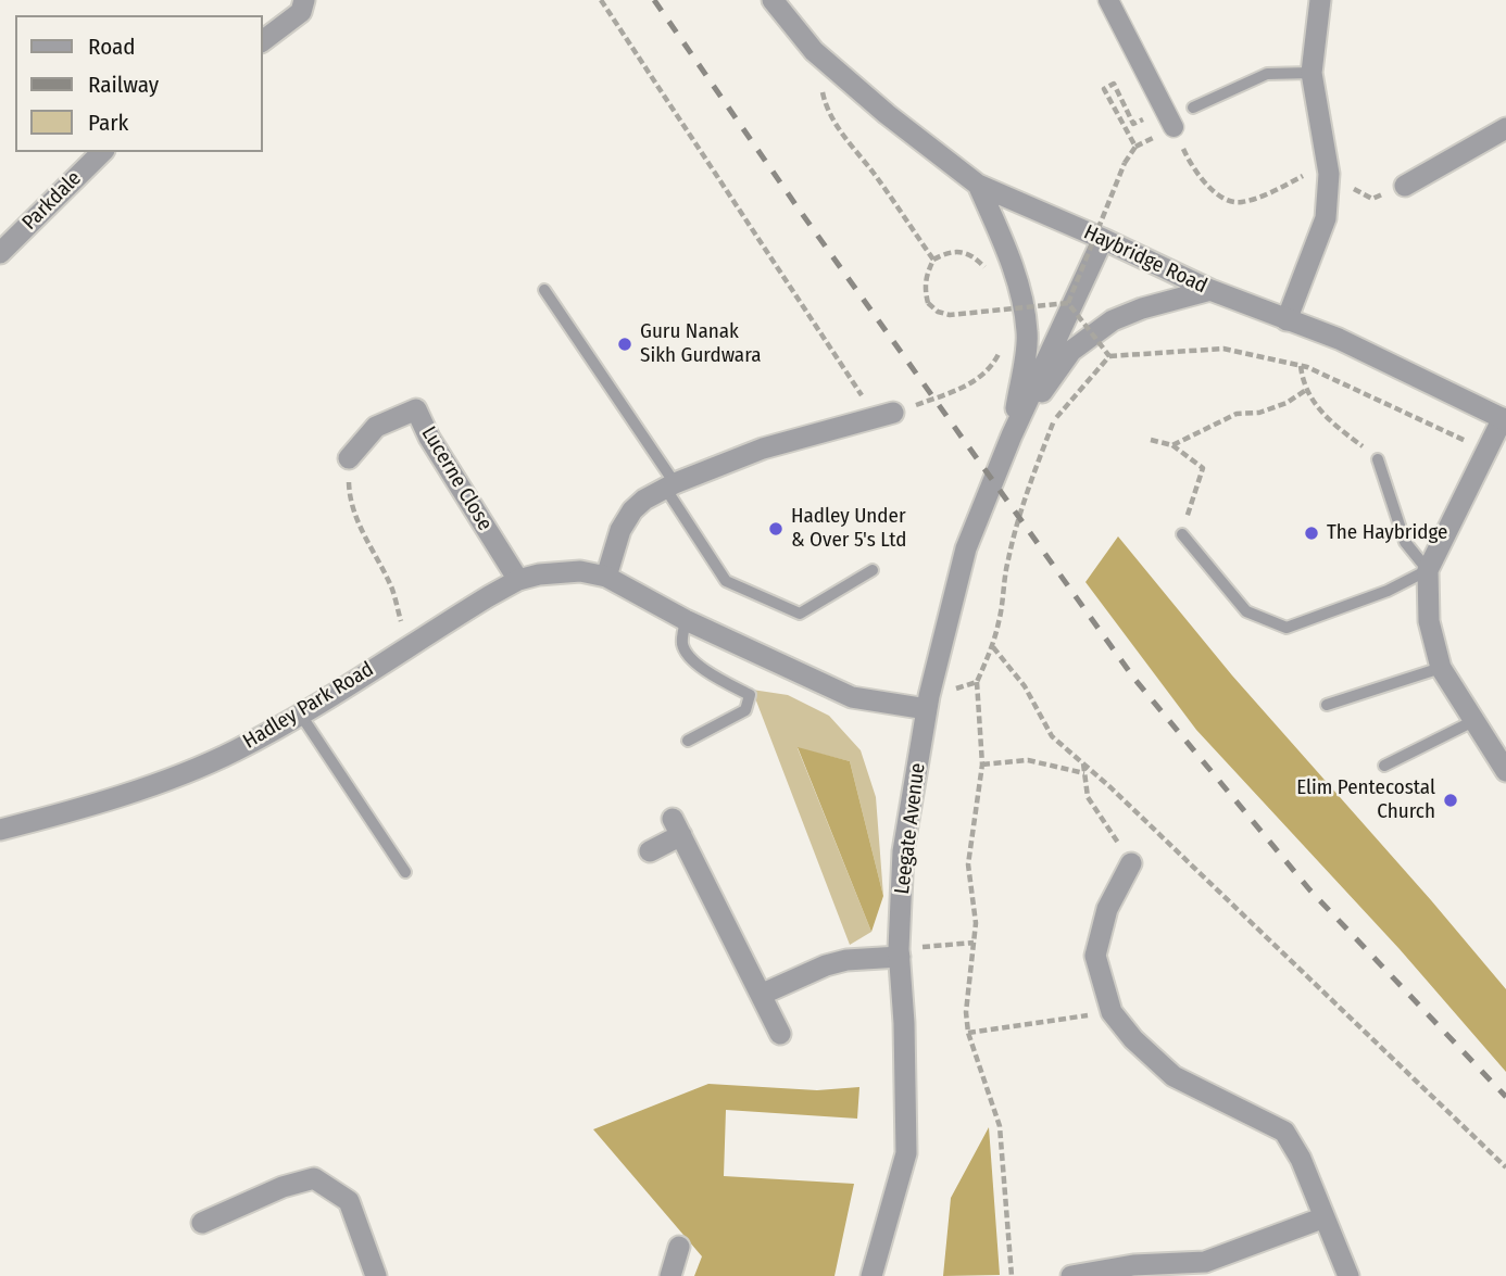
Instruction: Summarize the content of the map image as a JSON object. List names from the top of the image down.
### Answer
{
  "streets": {
    "street": [
      "Parkdale",
      "Haybridge Road",
      "Lucerne Close",
      "Hadley Park Road",
      "Leegate Avenue"
    ]
  },
  "crossings": [
    ["Haybridge Road", "Leegate Avenue"],
    ["Lucerne Close", "Hadley Park Road"],
    ["Hadley Park Road", "Leegate Avenue"]
  ],
  "places": [
    "Guru Nanak Sikh Gurdwara",
    "Hadley Under & Over 5's Ltd",
    "The Haybridge",
    "Elim Pentecostal Church"
  ],
  "legend": ["Road", "Railway", "Park"]
}
